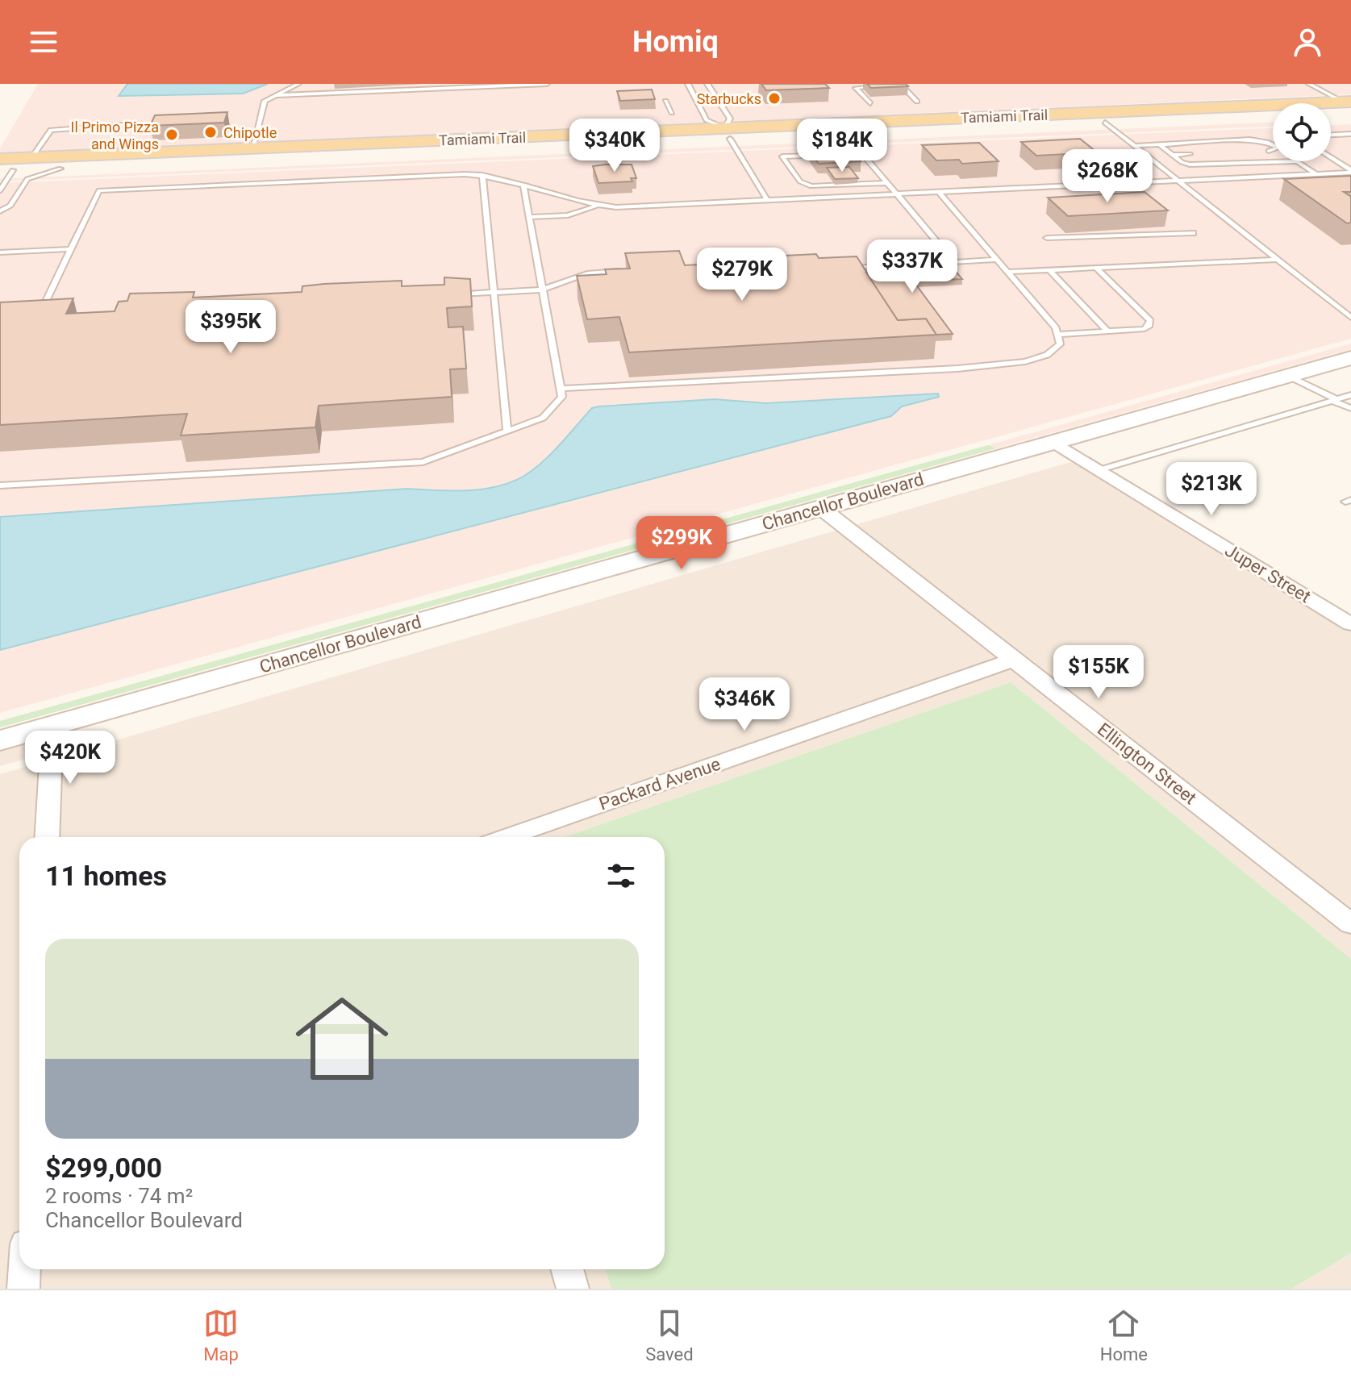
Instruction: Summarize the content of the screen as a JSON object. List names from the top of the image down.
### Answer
{
  "streets": {
    "main road": ["Tamiami Trail"],
    "street": [
      "Chancellor Boulevard",
      "Juper Street",
      "Ellington Street",
      "Packard Avenue"
    ]
  },
  "crossings": [
    ["Chancellor Boulevard", "Juper Street"],
    ["Chancellor Boulevard", "Ellington Street"],
    ["Ellington Street", "Packard Avenue"]
  ],
  "places": ["Starbucks", "Chipotle", "Il Primo Pizza and Wings"],
  "page": {
    "header": "Homiq",
    "price": [
      "$340K",
      "$184K",
      "$268K",
      "$337K",
      "$279K",
      "$395K",
      "$213K",
      "$299K",
      "$155K",
      "$346K",
      "$420K"
    ],
    "heading": "11 homes",
    "list": [
      {
        "name": "$299,000",
        "note": "2 rooms · 74 m² · Chancellor Boulevard"
      }
    ],
    "tabs": ["Map", "Saved", "Home"]
  }
}
